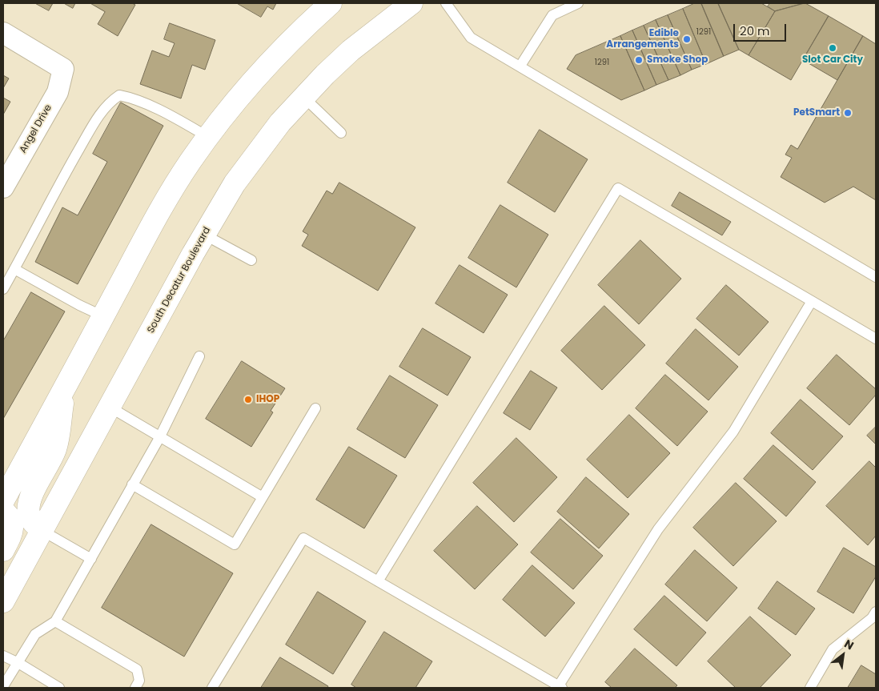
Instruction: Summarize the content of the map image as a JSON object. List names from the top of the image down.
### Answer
{
  "streets": {
    "main road": ["South Decatur Boulevard"],
    "street": ["Angel Drive"]
  },
  "places": [
    "Edible Arrangements",
    "Slot Car City",
    "Smoke Shop",
    "PetSmart",
    "IHOP"
  ],
  "house_numbers": ["1291", "1291"],
  "scale_bar": "20 m",
  "north": "top right"
}
